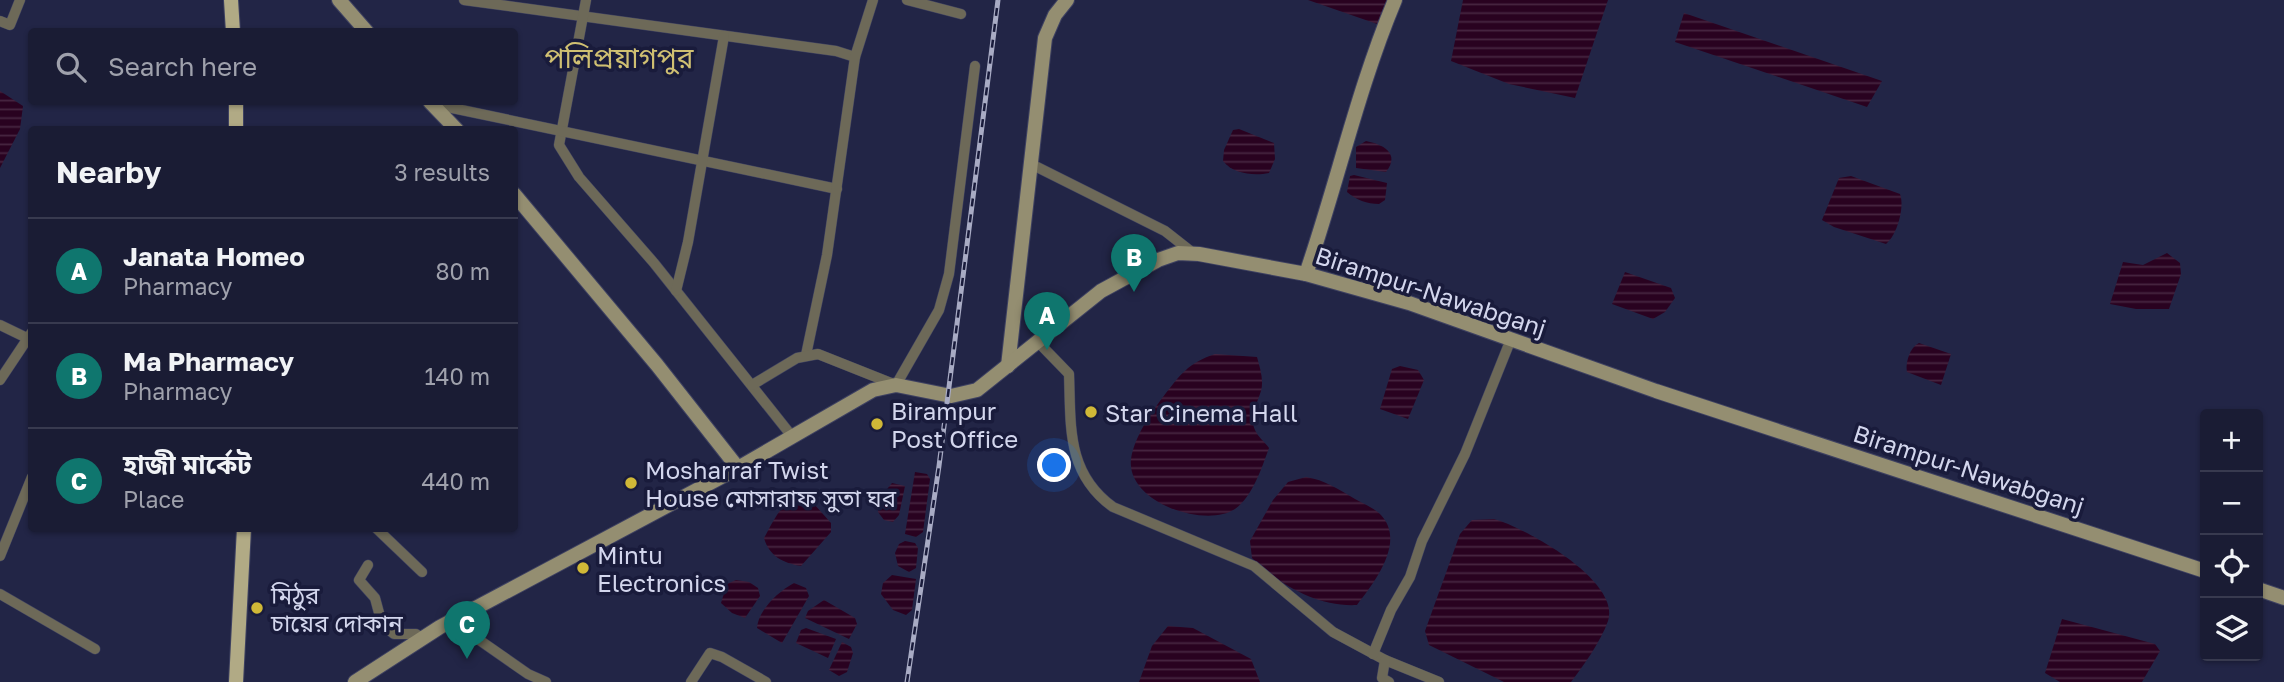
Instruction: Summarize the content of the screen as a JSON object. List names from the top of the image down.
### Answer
{
  "streets": {
    "main road": ["Birampur-Nawabganj"]
  },
  "districts": ["পলিপ্রয়াগপুর"],
  "places": [
    "Star Cinema Hall",
    "Birampur Post Office",
    "Mosharraf Twist House মোসারাফ সুতা ঘর",
    "Mintu Electronics",
    "মিঠুর চায়ের দোকান"
  ],
  "page": {
    "search": "Search here",
    "heading": ["Nearby", "3 results"],
    "list": [
      {
        "mark": "A",
        "name": "Janata Homeo",
        "note": "Pharmacy",
        "value": "80 m"
      },
      {
        "mark": "B",
        "name": "Ma Pharmacy",
        "note": "Pharmacy",
        "value": "140 m"
      },
      {
        "mark": "C",
        "name": "হাজী মার্কেট",
        "note": "Place",
        "value": "440 m"
      }
    ],
    "pins": ["B", "A", "C"],
    "map_buttons": ["+", "−"]
  }
}
